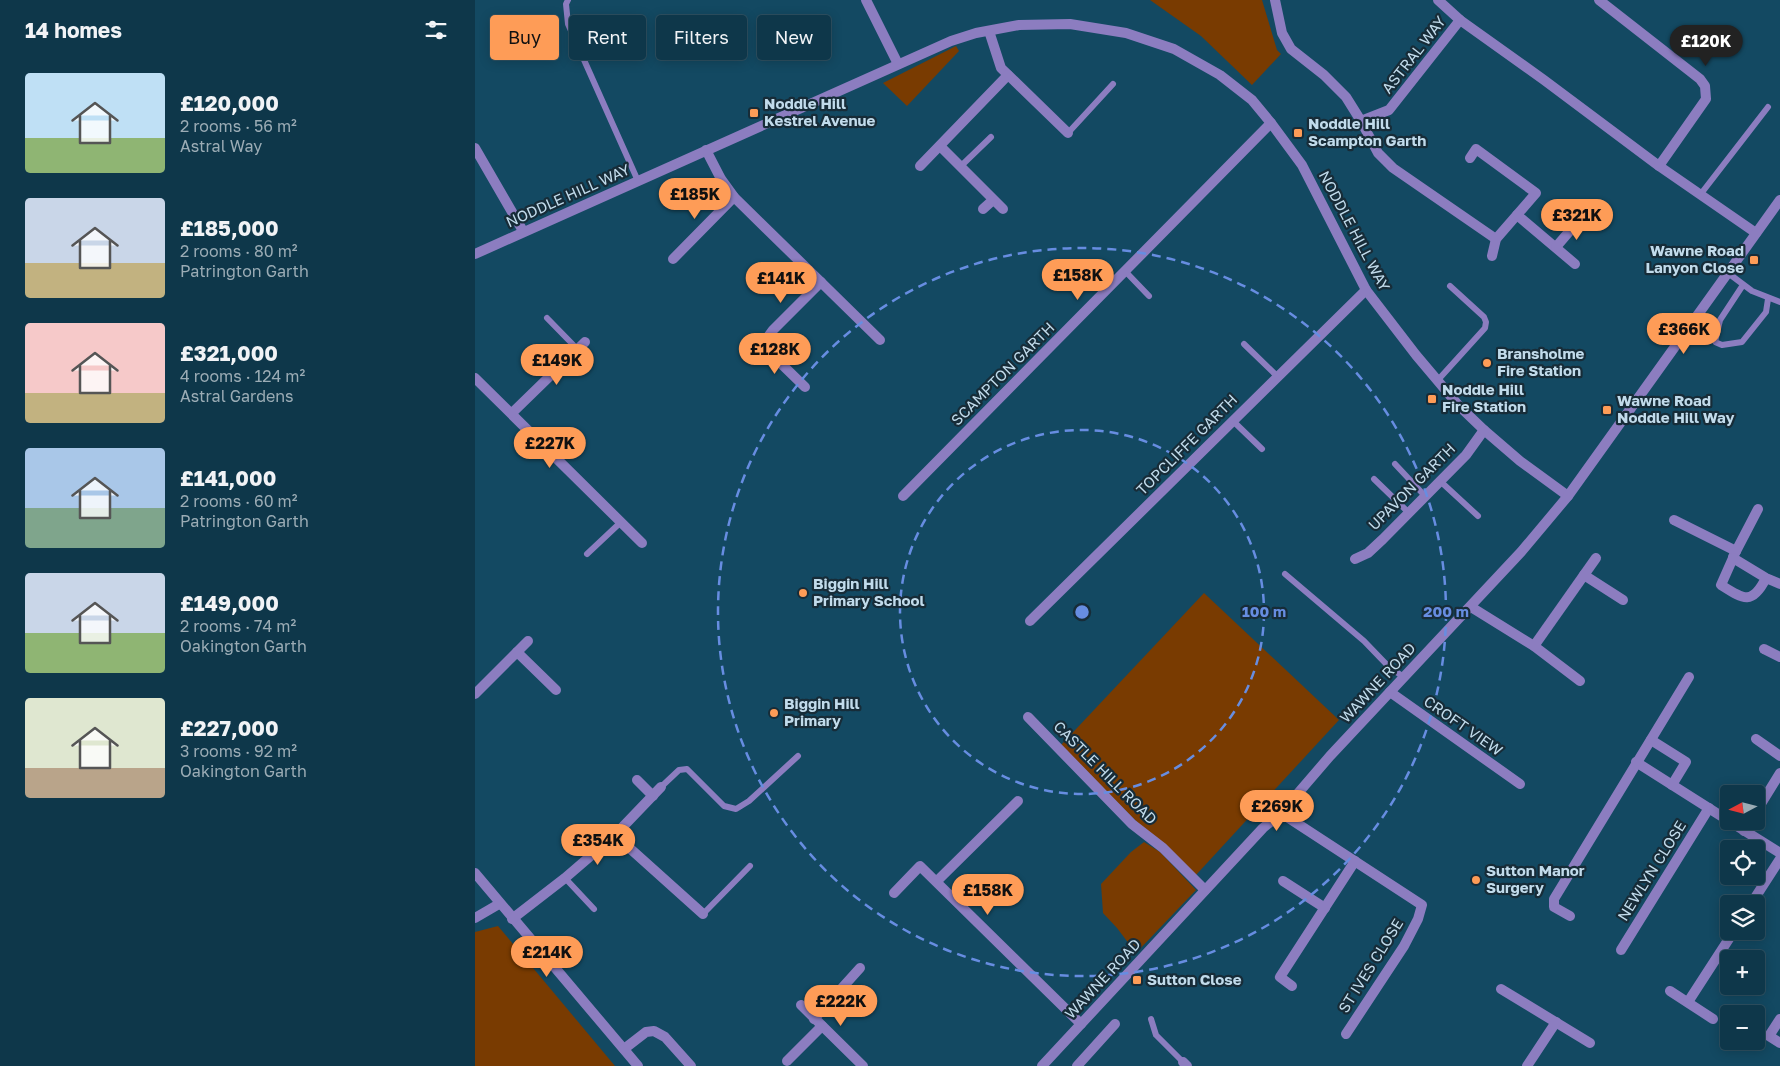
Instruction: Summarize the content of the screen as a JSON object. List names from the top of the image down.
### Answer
{
  "streets": {
    "street": [
      "ASTRAL WAY",
      "NODDLE HILL WAY",
      "SCAMPTON GARTH",
      "TOPCLIFFE GARTH",
      "UPAVON GARTH",
      "WAWNE ROAD",
      "CROFT VIEW",
      "CASTLE HILL ROAD",
      "NEWLYN CLOSE",
      "ST IVES CLOSE"
    ]
  },
  "crossings": [
    ["ASTRAL WAY", "WAWNE ROAD"],
    ["NODDLE HILL WAY", "SCAMPTON GARTH"],
    ["NODDLE HILL WAY", "TOPCLIFFE GARTH"],
    ["NODDLE HILL WAY", "UPAVON GARTH"],
    ["NODDLE HILL WAY", "WAWNE ROAD"],
    ["WAWNE ROAD", "CROFT VIEW"],
    ["WAWNE ROAD", "CASTLE HILL ROAD"],
    ["WAWNE ROAD", "ST IVES CLOSE"]
  ],
  "places": {
    "transit": [
      "Noddle Hill Kestrel Avenue",
      "Noddle Hill Scampton Garth",
      "Wawne Road Lanyon Close",
      "Noddle Hill Fire Station",
      "Wawne Road Noddle Hill Way",
      "Sutton Close"
    ],
    "other": [
      "Bransholme Fire Station",
      "Biggin Hill Primary School",
      "Biggin Hill Primary",
      "Sutton Manor Surgery"
    ]
  },
  "north": "left",
  "page": {
    "heading": "14 homes",
    "chip": [
      "Buy",
      "Rent",
      "Filters",
      "New"
    ],
    "price": [
      "£120K",
      "£185K",
      "£321K",
      "£158K",
      "£141K",
      "£366K",
      "£128K",
      "£149K",
      "£227K",
      "£269K",
      "£354K",
      "£158K",
      "£214K",
      "£222K"
    ],
    "list": [
      {
        "name": "£120,000",
        "note": "2 rooms · 56 m² · Astral Way"
      },
      {
        "name": "£185,000",
        "note": "2 rooms · 80 m² · Patrington Garth"
      },
      {
        "name": "£321,000",
        "note": "4 rooms · 124 m² · Astral Gardens"
      },
      {
        "name": "£141,000",
        "note": "2 rooms · 60 m² · Patrington Garth"
      },
      {
        "name": "£149,000",
        "note": "2 rooms · 74 m² · Oakington Garth"
      },
      {
        "name": "£227,000",
        "note": "3 rooms · 92 m² · Oakington Garth"
      }
    ],
    "map_buttons": ["+", "−"]
  },
  "rings": ["100 m", "200 m"]
}
